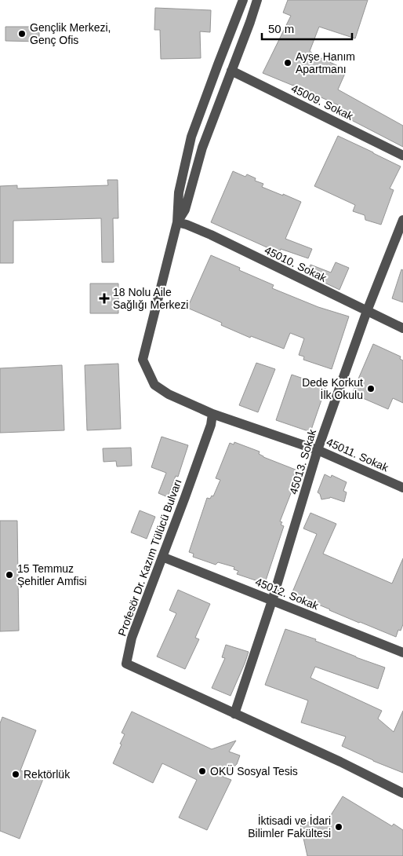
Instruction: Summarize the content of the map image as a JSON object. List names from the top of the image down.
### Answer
{
  "streets": {
    "street": [
      "45009. Sokak",
      "45010. Sokak",
      "45011. Sokak",
      "45013. Sokak",
      "Profesör Dr. Kazım Tülücü Bulvarı",
      "45012. Sokak"
    ]
  },
  "crossings": [
    ["45010. Sokak", "45013. Sokak"],
    ["45011. Sokak", "45013. Sokak"],
    ["45011. Sokak", "Profesör Dr. Kazım Tülücü Bulvarı"],
    ["45013. Sokak", "Profesör Dr. Kazım Tülücü Bulvarı"],
    ["45013. Sokak", "45012. Sokak"],
    ["Profesör Dr. Kazım Tülücü Bulvarı", "45012. Sokak"]
  ],
  "places": {
    "other": [
      "Gençlik Merkezi, Genç Ofis",
      "Ayşe Hanım Apartmanı",
      "Dede Korkut İlk Okulu",
      "15 Temmuz Şehitler Amfisi",
      "OKÜ Sosyal Tesis",
      "Rektörlük",
      "İktisadi ve İdari Bilimler Fakültesi"
    ],
    "health": ["18 Nolu Aile Sağlığı Merkezi"]
  },
  "scale_bar": "50 m"
}
